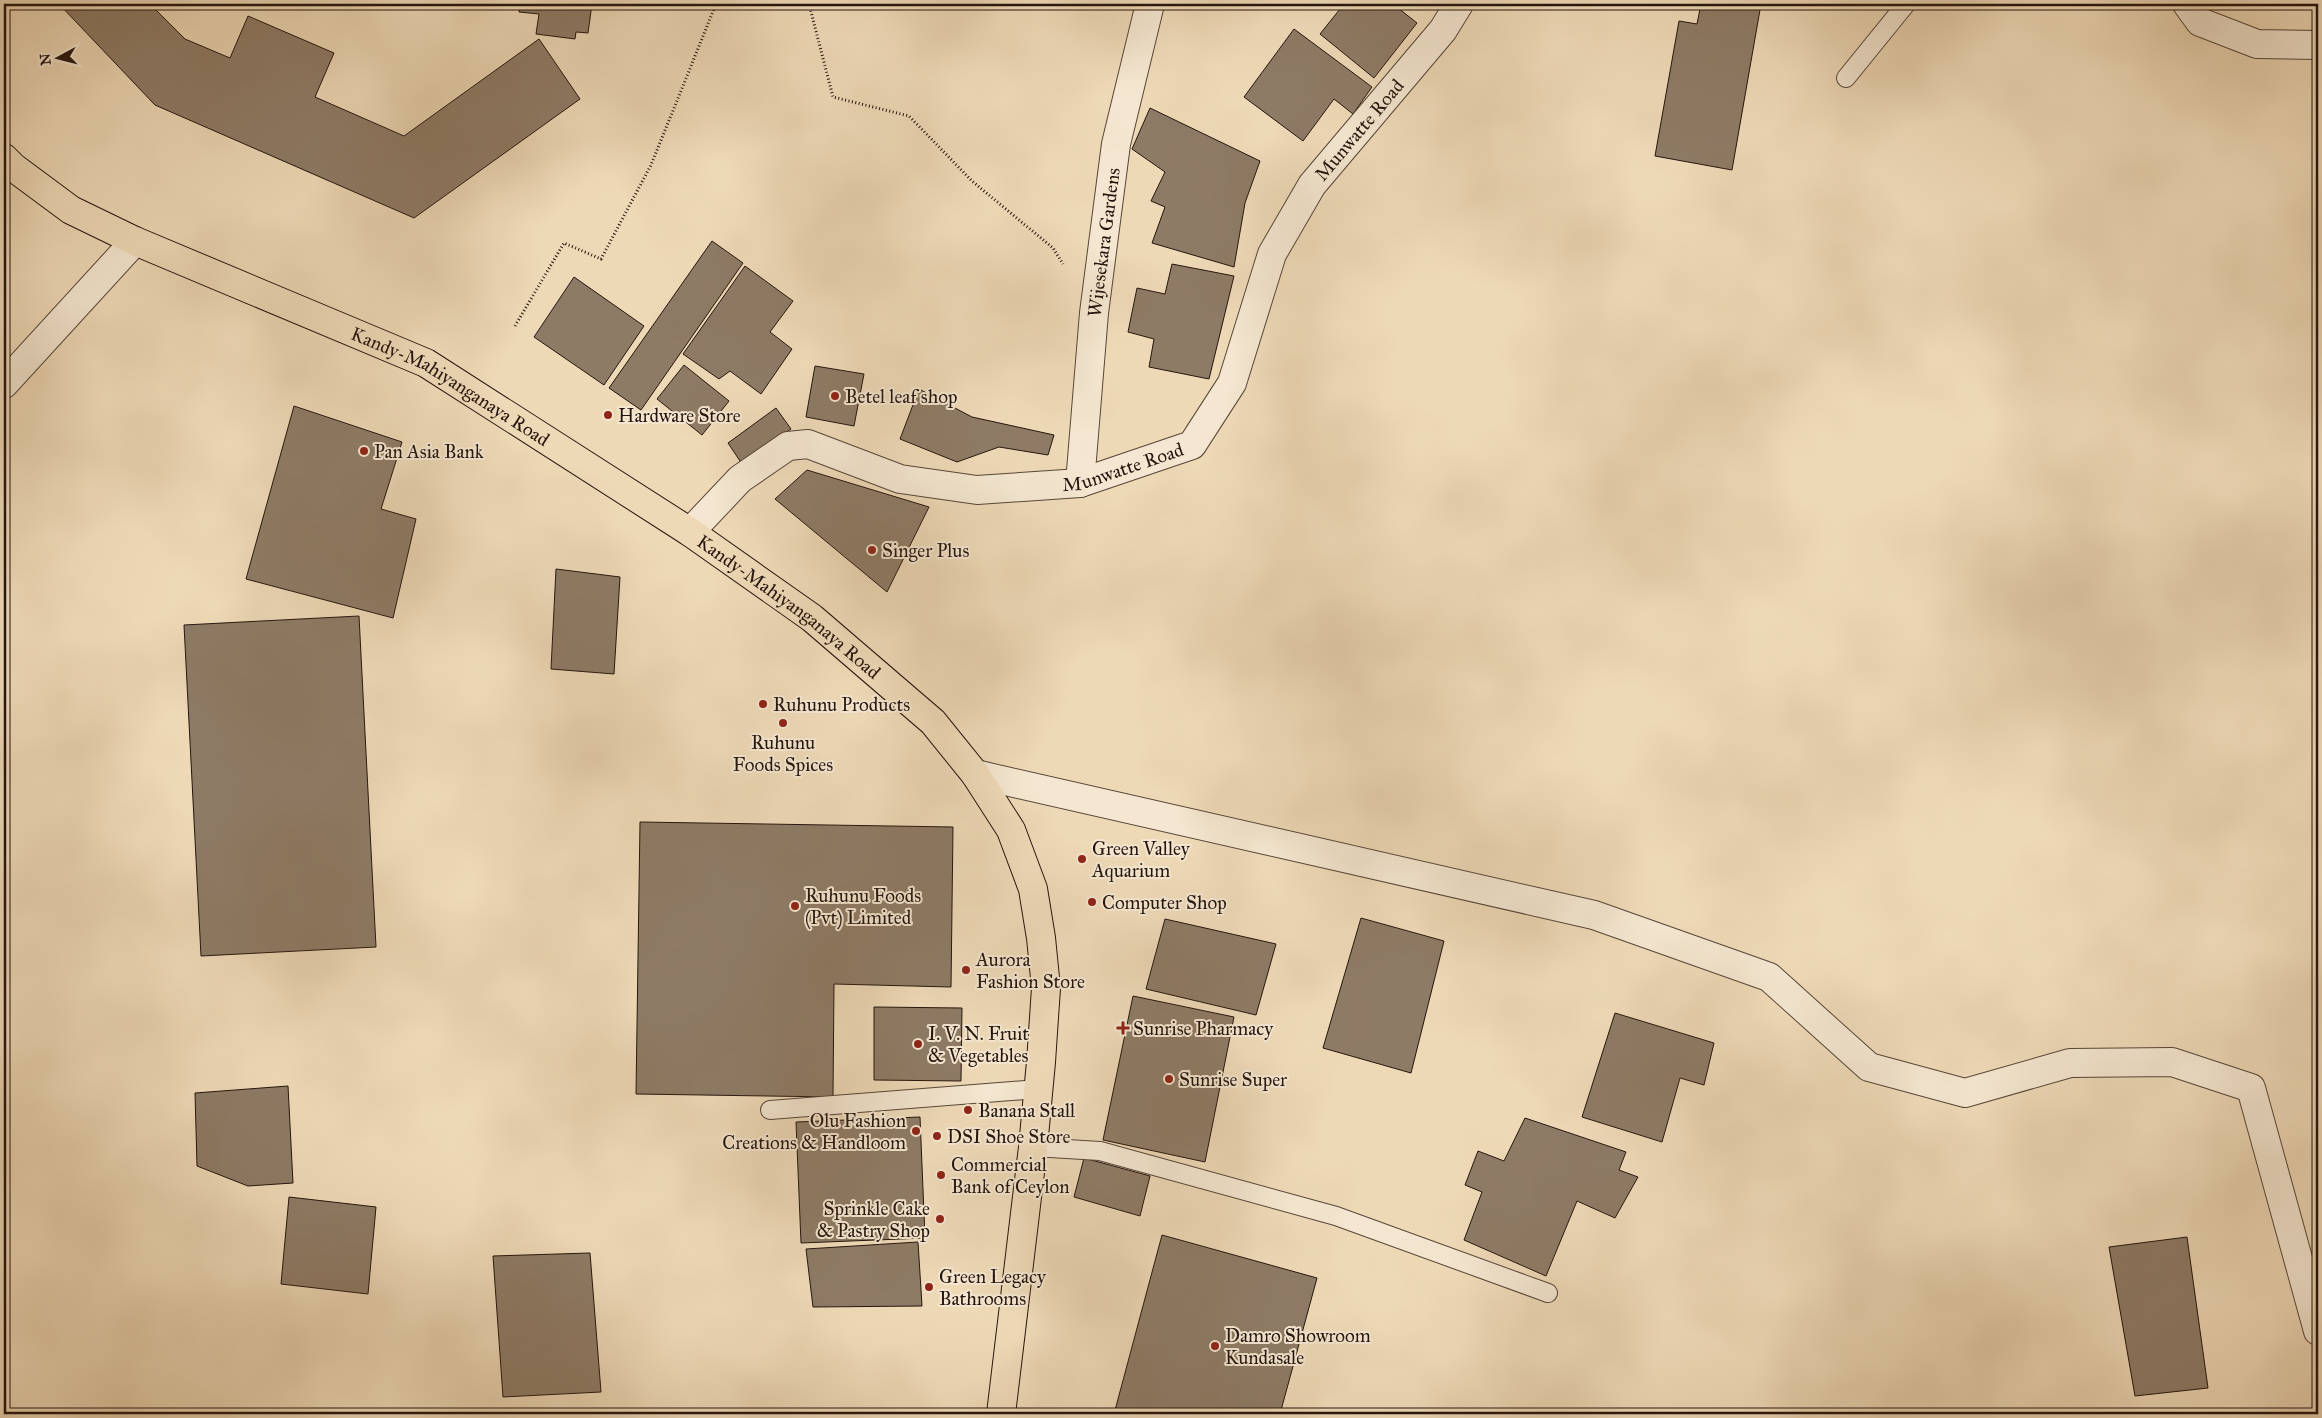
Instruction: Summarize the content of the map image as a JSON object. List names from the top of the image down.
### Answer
{
  "streets": {
    "highway": ["Kandy-Mahiyanganaya Road"],
    "street": ["Munwatte Road", "Wijesekara Gardens"]
  },
  "crossings": [
    ["Munwatte Road", "Wijesekara Gardens"],
    ["Munwatte Road", "Kandy-Mahiyanganaya Road"]
  ],
  "places": {
    "other": [
      "Betel leaf shop",
      "Hardware Store",
      "Pan Asia Bank",
      "Singer Plus",
      "Ruhunu Products",
      "Ruhunu Foods Spices",
      "Green Valley Aquarium",
      "Computer Shop",
      "Ruhunu Foods (Pvt) Limited",
      "Aurora Fashion Store",
      "I. V. N. Fruit & Vegetables",
      "Sunrise Super",
      "Banana Stall",
      "Olu Fashion Creations & Handloom",
      "DSI Shoe Store",
      "Commercial Bank of Ceylon",
      "Sprinkle Cake & Pastry Shop",
      "Green Legacy Bathrooms",
      "Damro Showroom Kundasale"
    ],
    "health": ["Sunrise Pharmacy"]
  },
  "north": "left"
}
